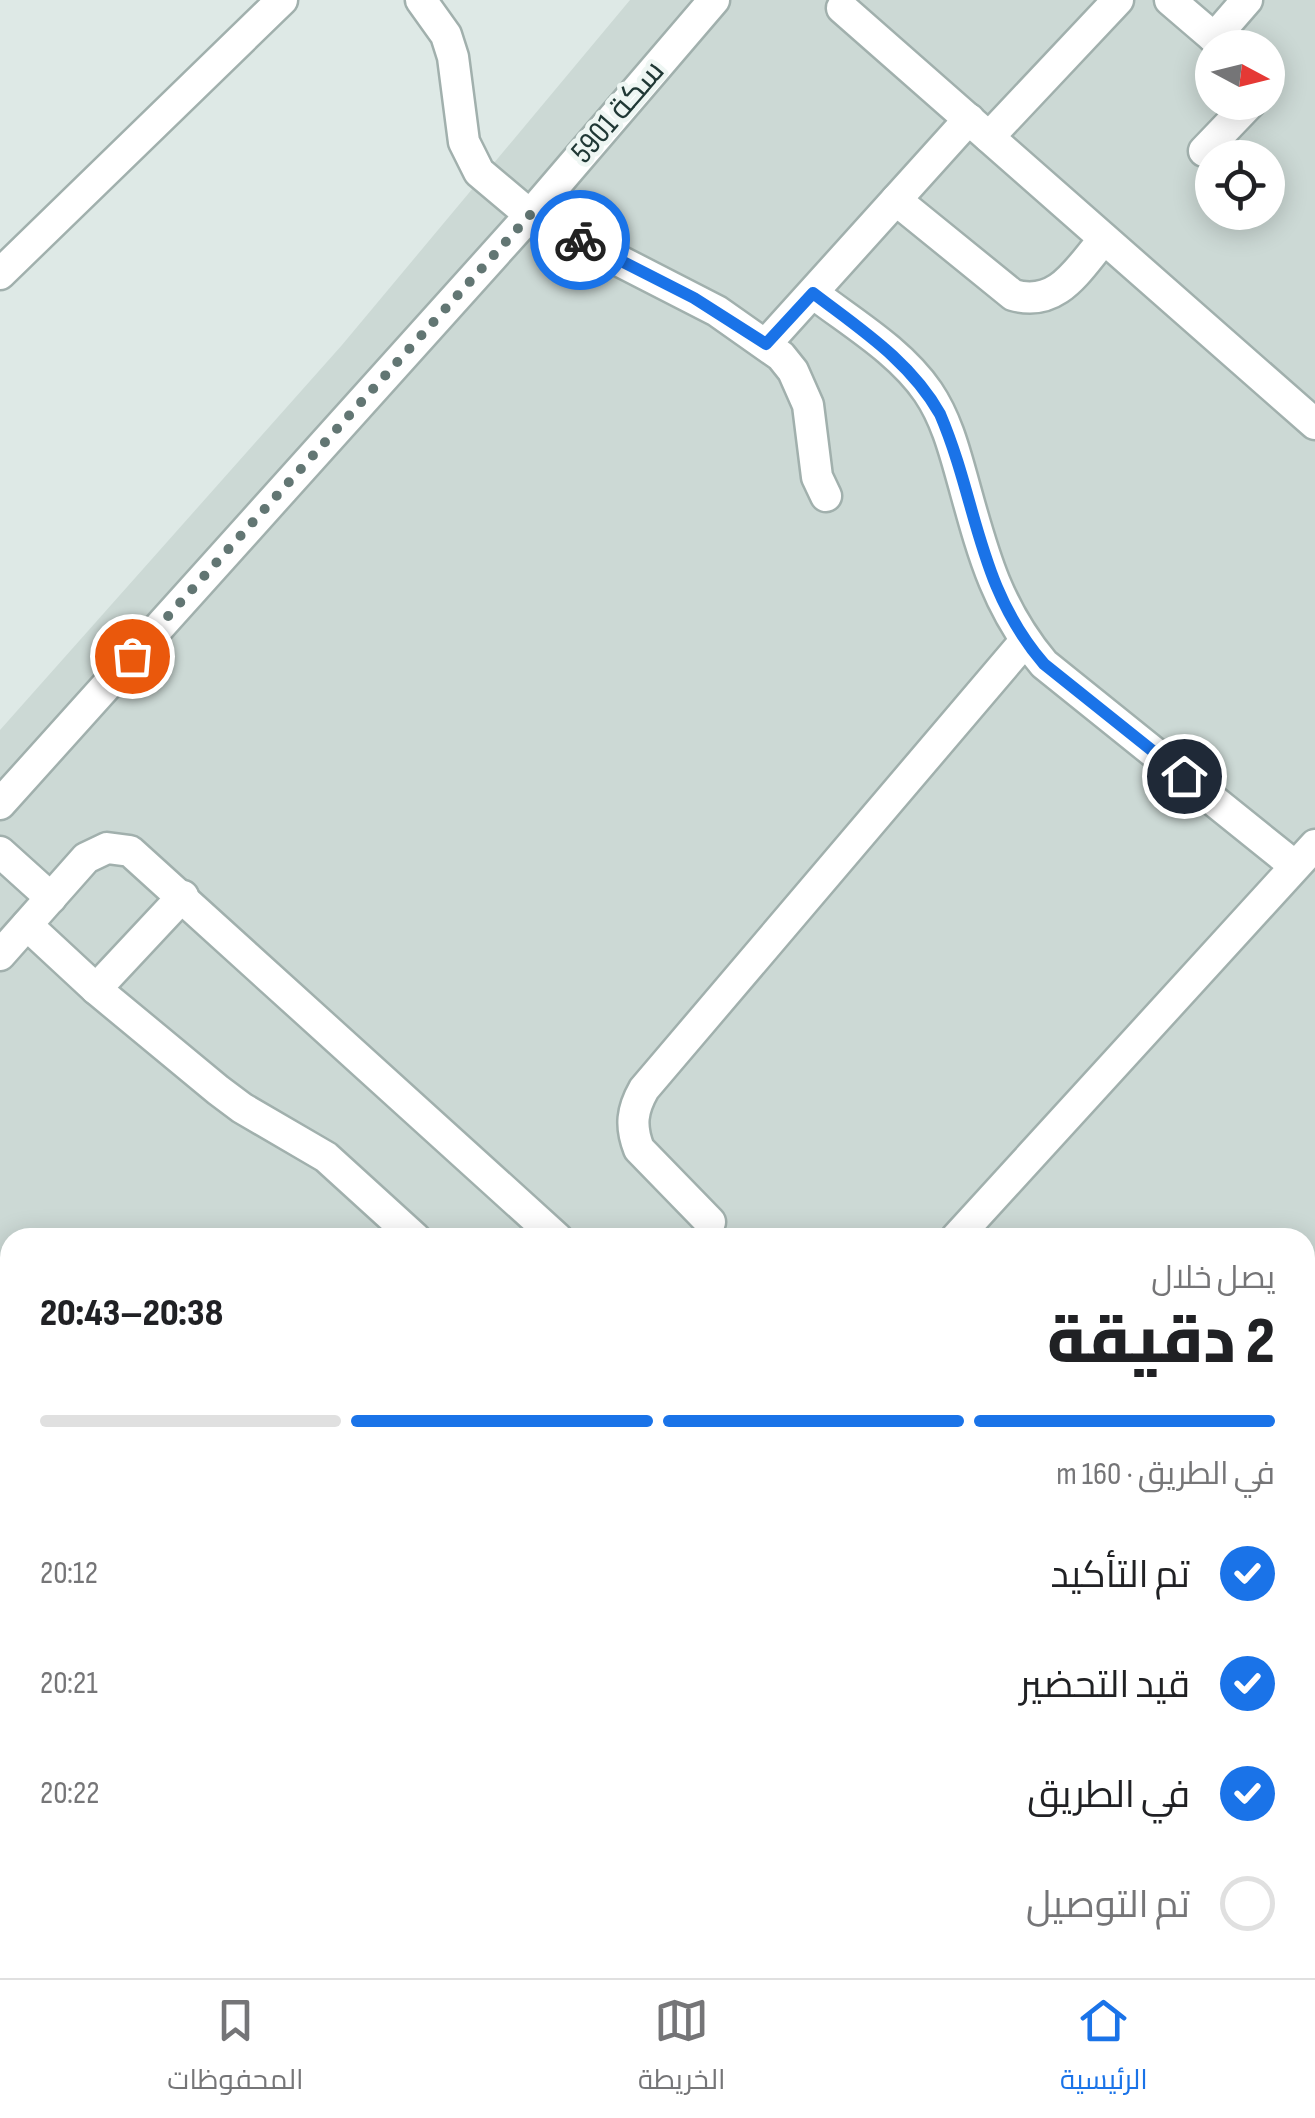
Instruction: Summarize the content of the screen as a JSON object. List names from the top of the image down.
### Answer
{
  "streets": {
    "street": ["سكة 5901"]
  },
  "north": "right",
  "page": {
    "heading": ["2 دقيقة", "يصل خلال", "20:38–20:43"],
    "bar": "في الطريق · 160 m",
    "list": [
      ["تم التأكيد", "20:12"],
      ["قيد التحضير", "20:21"],
      ["في الطريق", "20:22"],
      "تم التوصيل"
    ],
    "tabs": ["الرئيسية", "الخريطة", "المحفوظات"]
  }
}
